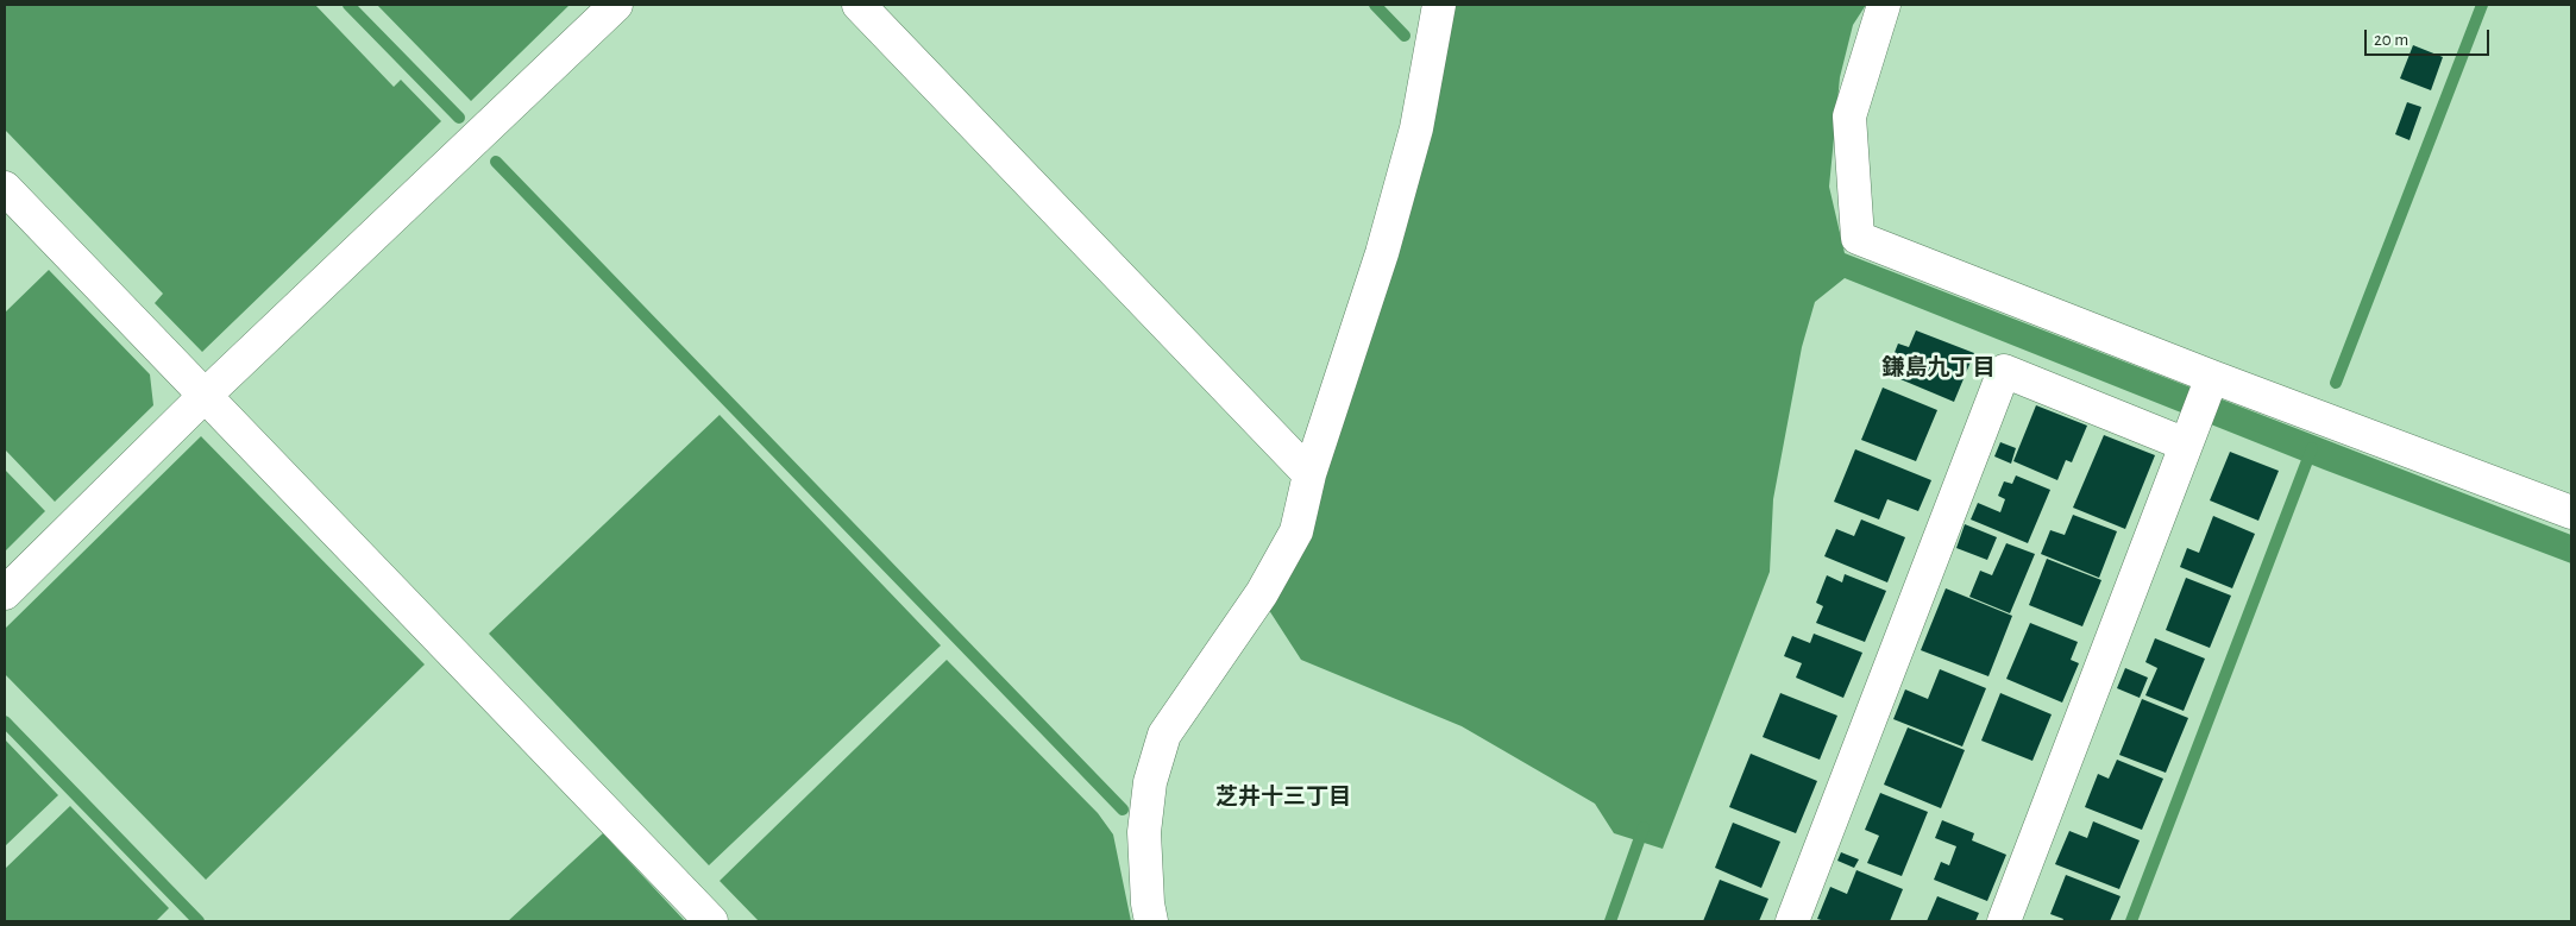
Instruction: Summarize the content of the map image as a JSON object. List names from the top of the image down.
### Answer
{
  "districts": ["鎌島九丁目", "芝井十三丁目"],
  "scale_bar": "20 m"
}
